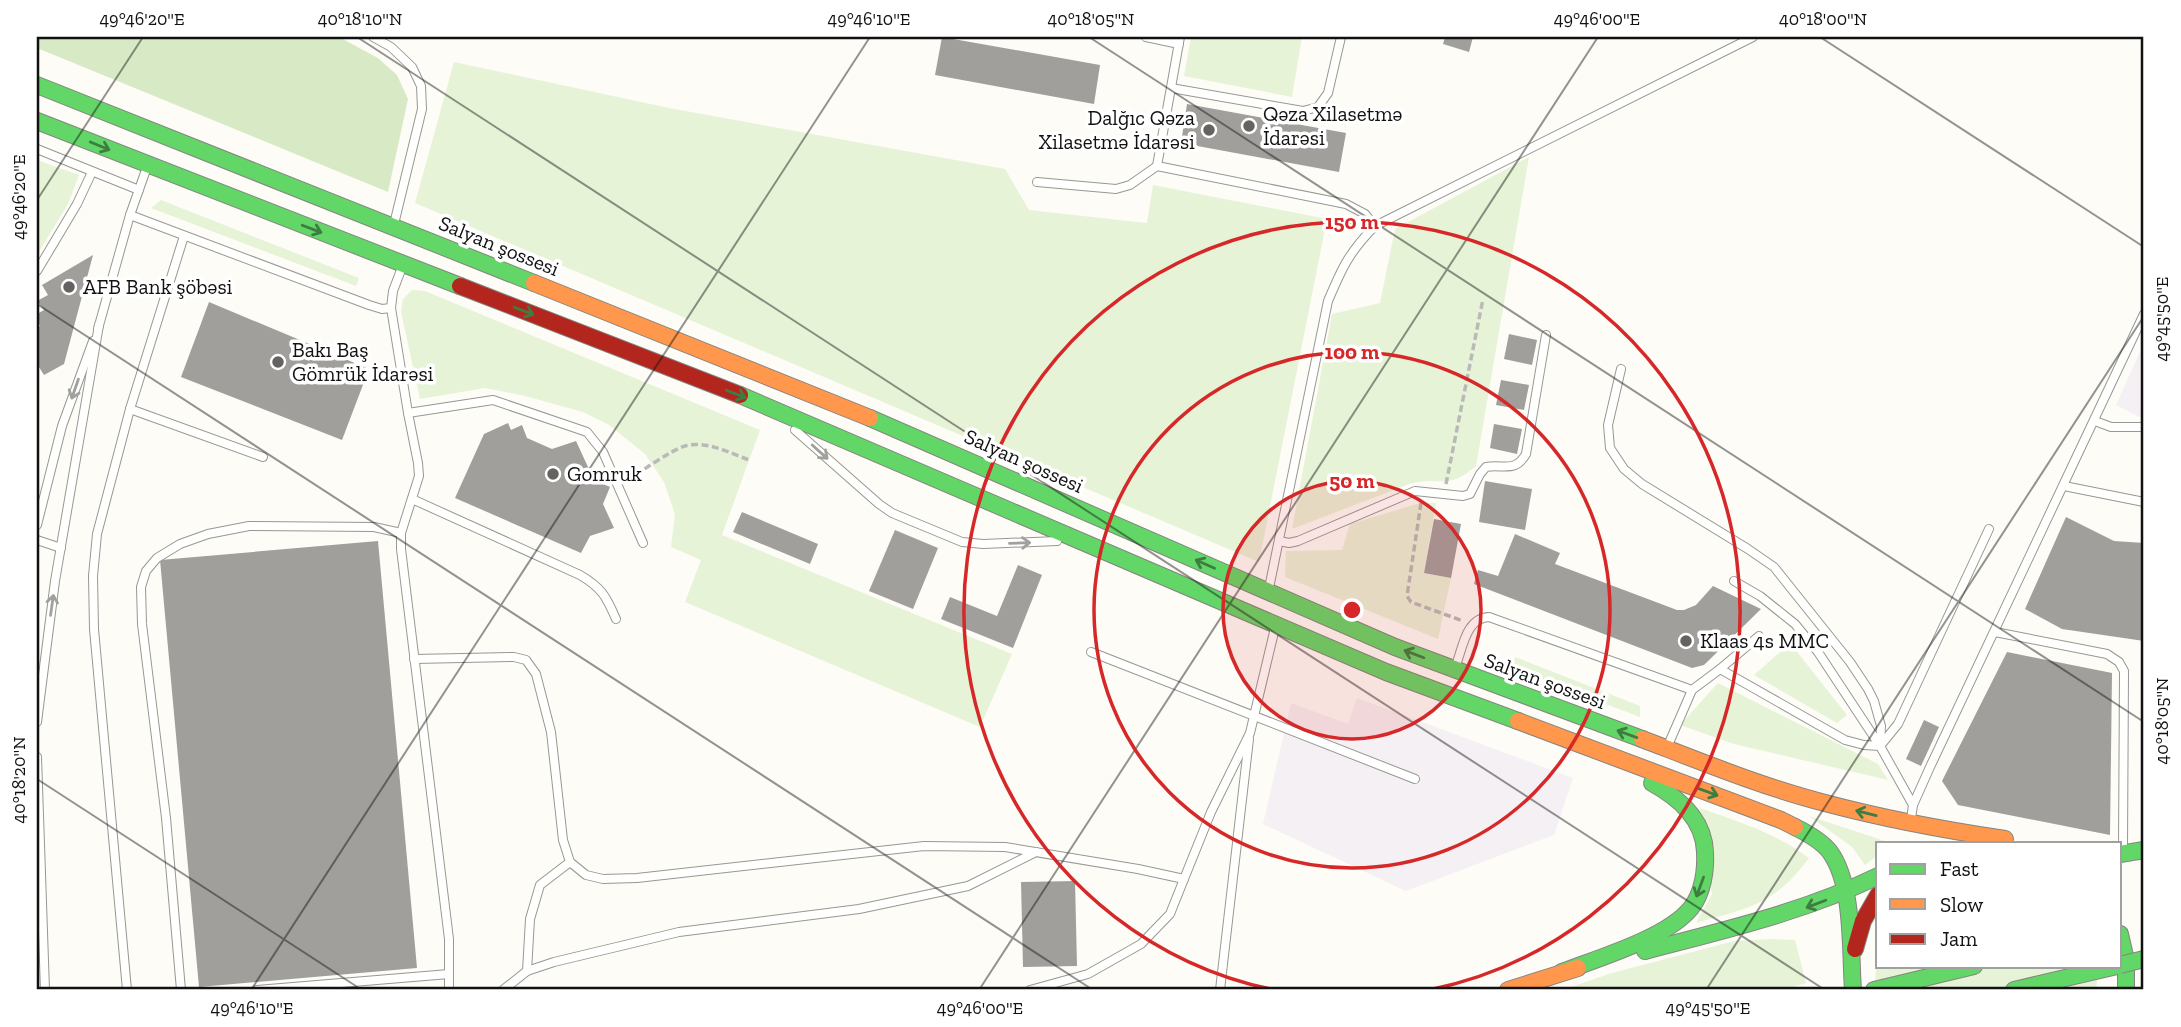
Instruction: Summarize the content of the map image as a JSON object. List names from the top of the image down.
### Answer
{
  "streets": {
    "highway": ["Salyan şossesi"]
  },
  "places": [
    "Qəza Xilasetmə İdarəsi",
    "Dalğıc Qəza Xilasetmə İdarəsi",
    "AFB Bank şöbəsi",
    "Bakı Baş Gömrük İdarəsi",
    "Gomruk",
    "Klaas 4s MMC"
  ],
  "legend": ["Fast", "Slow", "Jam"],
  "coordinates": [
    "49°46'20\"E",
    "40°18'10\"N",
    "49°46'10\"E",
    "40°18'05\"N",
    "49°46'00\"E",
    "40°18'00\"N",
    "49°45'50\"E",
    "40°18'20\"N"
  ],
  "rings": ["150 m", "100 m", "50 m"]
}
